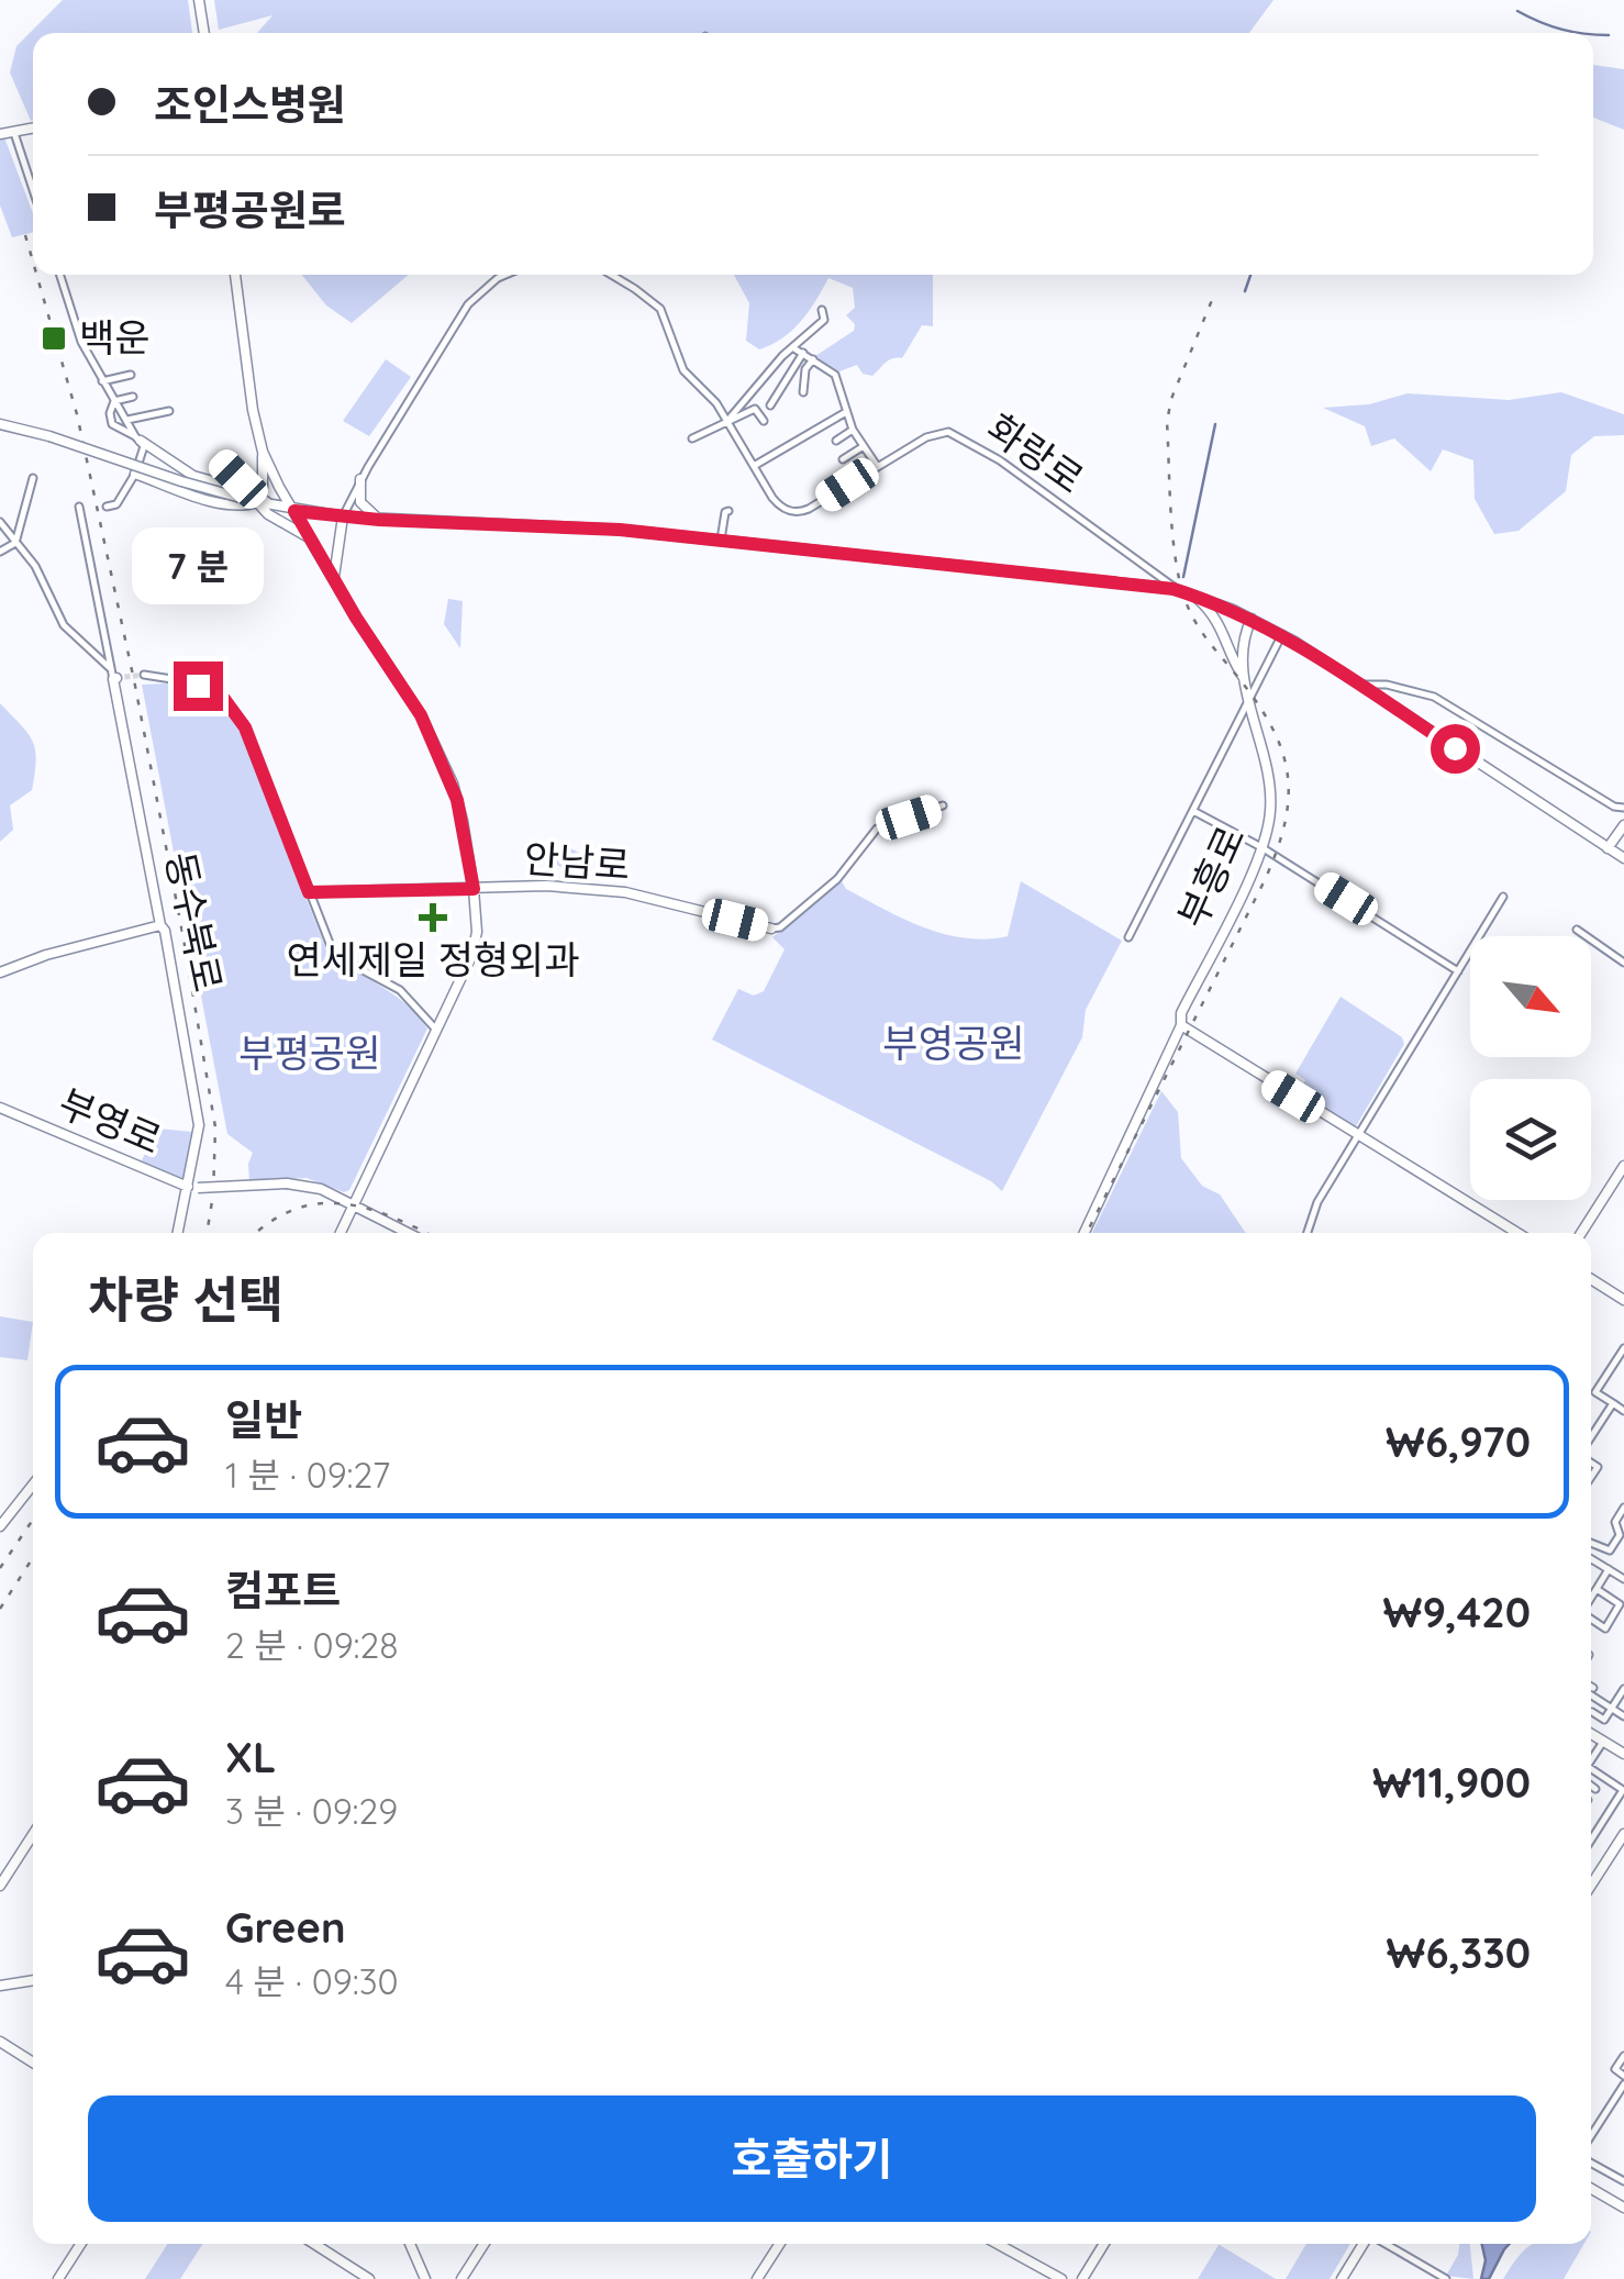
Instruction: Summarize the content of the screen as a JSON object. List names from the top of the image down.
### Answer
{
  "streets": {
    "main road": [
      "안남로",
      "부흥로",
      "동수북로",
      "부영로"
    ],
    "street": ["화랑로"]
  },
  "crossings": [
    ["동수북로", "부영로"]
  ],
  "parks": ["부영공원", "부평공원"],
  "places": {
    "transit": ["백운"],
    "health": ["연세제일 정형외과"]
  },
  "north": "bottom right",
  "page": {
    "banner": ["조인스병원", "부평공원로"],
    "bubble": "7 분",
    "heading": "차량 선택",
    "list": [
      {
        "name": "일반",
        "note": "1 분 · 09:27",
        "value": "₩6,970"
      },
      {
        "name": "컴포트",
        "note": "2 분 · 09:28",
        "value": "₩9,420"
      },
      {
        "name": "XL",
        "note": "3 분 · 09:29",
        "value": "₩11,900"
      },
      {
        "name": "Green",
        "note": "4 분 · 09:30",
        "value": "₩6,330"
      }
    ],
    "buttons": "호출하기"
  }
}
